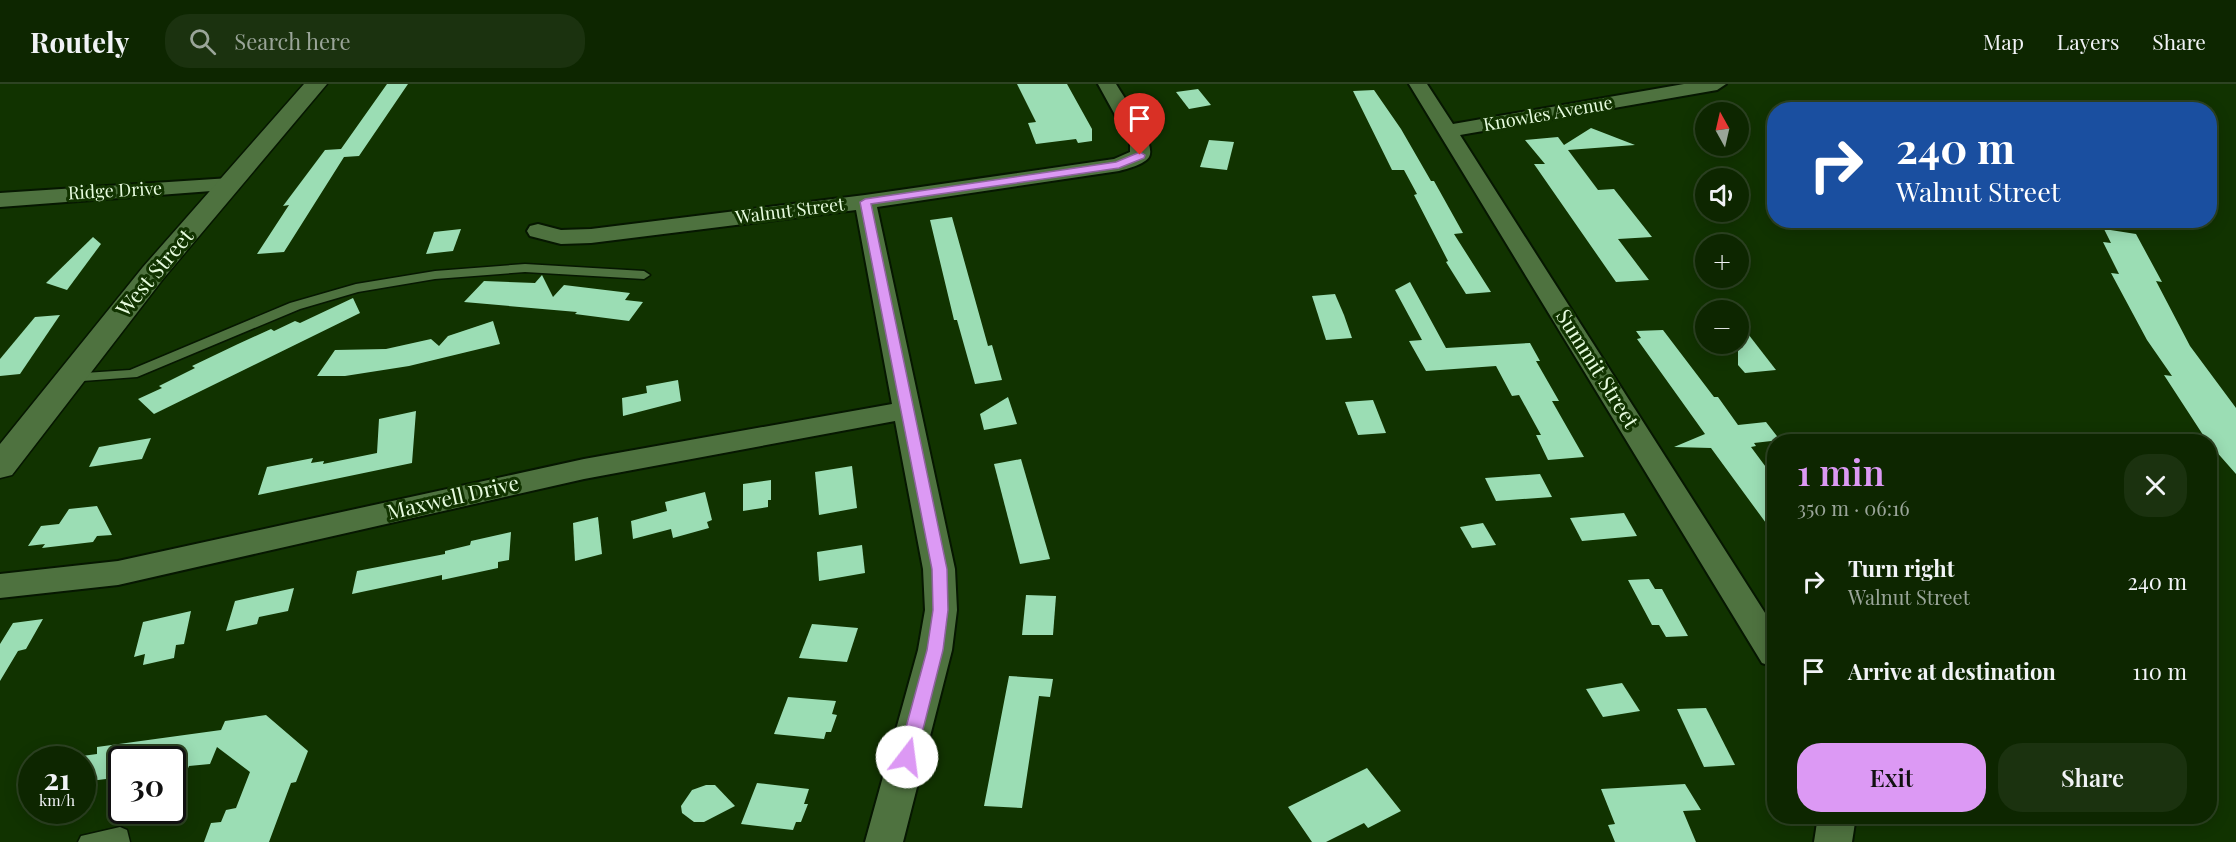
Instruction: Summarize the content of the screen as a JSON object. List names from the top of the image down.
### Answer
{
  "streets": {
    "main road": ["West Street"],
    "street": [
      "Knowles Avenue",
      "Ridge Drive",
      "Walnut Street",
      "Summit Street",
      "Maxwell Drive"
    ]
  },
  "crossings": [
    ["Knowles Avenue", "Summit Street"],
    ["Ridge Drive", "West Street"]
  ],
  "north": "top",
  "page": {
    "header": "Routely",
    "search": "Search here",
    "nav": ["Map", "Layers", "Share"],
    "map_buttons": ["+", "−"],
    "turn": ["240 m", "Walnut Street"],
    "heading": ["1 min", "350 m · 06:16"],
    "list": [
      {
        "name": "Turn right",
        "note": "Walnut Street",
        "value": "240 m"
      },
      {
        "name": "Arrive at destination",
        "value": "110 m"
      }
    ],
    "buttons": ["Exit", "Share"],
    "speed": "21 km/h",
    "limit": "30"
  }
}
